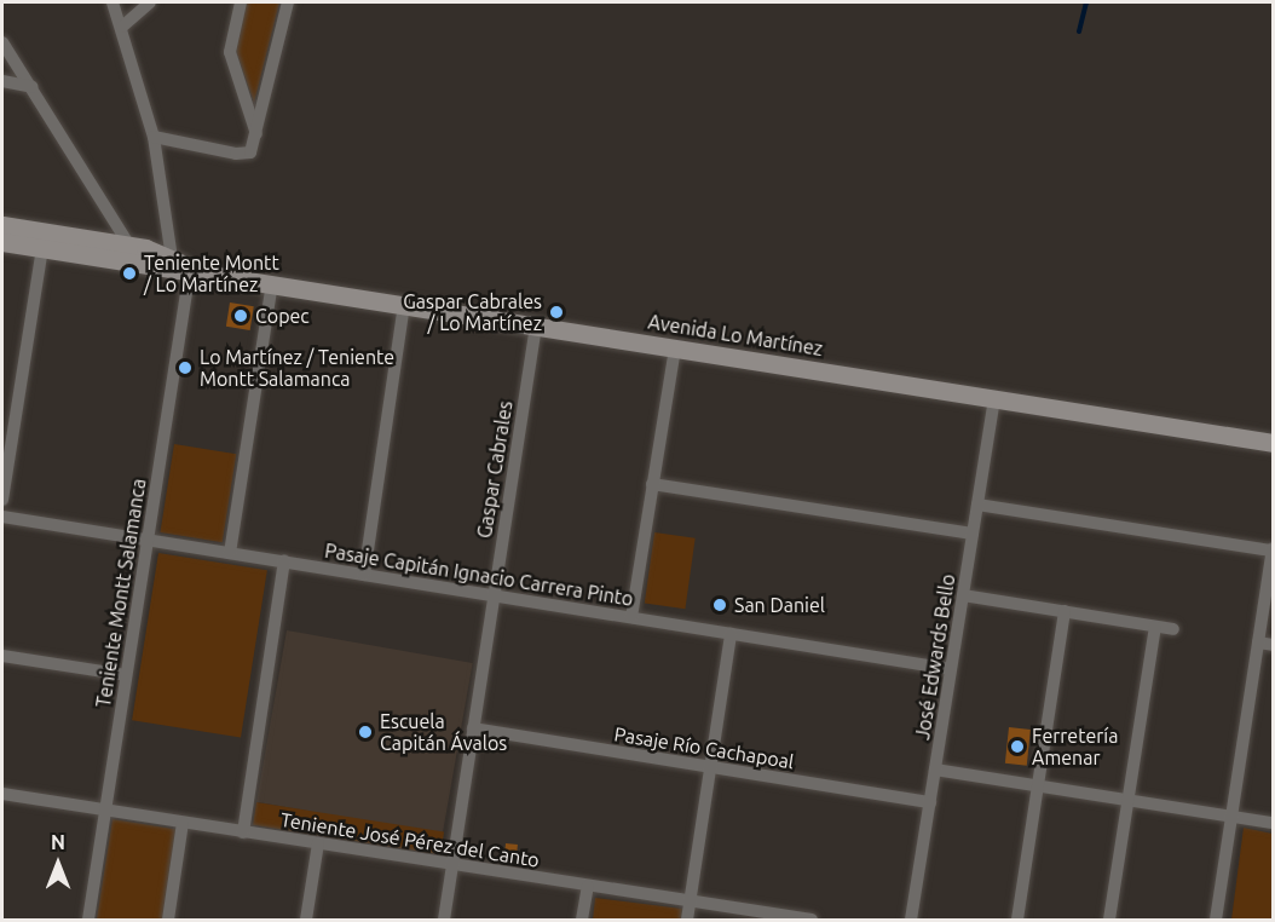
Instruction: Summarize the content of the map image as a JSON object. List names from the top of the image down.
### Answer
{
  "streets": {
    "main road": ["Avenida Lo Martínez"],
    "street": [
      "Gaspar Cabrales",
      "Pasaje Capitán Ignacio Carrera Pinto",
      "Teniente Montt Salamanca",
      "José Edwards Bello",
      "Pasaje Río Cachapoal",
      "Teniente José Pérez del Canto"
    ]
  },
  "crossings": [
    ["Avenida Lo Martínez", "Gaspar Cabrales"],
    ["Avenida Lo Martínez", "Teniente Montt Salamanca"],
    ["Avenida Lo Martínez", "José Edwards Bello"],
    ["Gaspar Cabrales", "Pasaje Capitán Ignacio Carrera Pinto"],
    ["Gaspar Cabrales", "Pasaje Río Cachapoal"],
    ["Gaspar Cabrales", "Teniente José Pérez del Canto"],
    ["Pasaje Capitán Ignacio Carrera Pinto", "Teniente Montt Salamanca"],
    ["Pasaje Capitán Ignacio Carrera Pinto", "José Edwards Bello"],
    ["Teniente Montt Salamanca", "Teniente José Pérez del Canto"],
    ["José Edwards Bello", "Pasaje Río Cachapoal"]
  ],
  "places": [
    "Teniente Montt / Lo Martínez",
    "Gaspar Cabrales / Lo Martínez",
    "Copec",
    "Lo Martínez / Teniente Montt Salamanca",
    "San Daniel",
    "Escuela Capitán Ávalos",
    "Ferretería Amenar"
  ],
  "north": "top"
}
